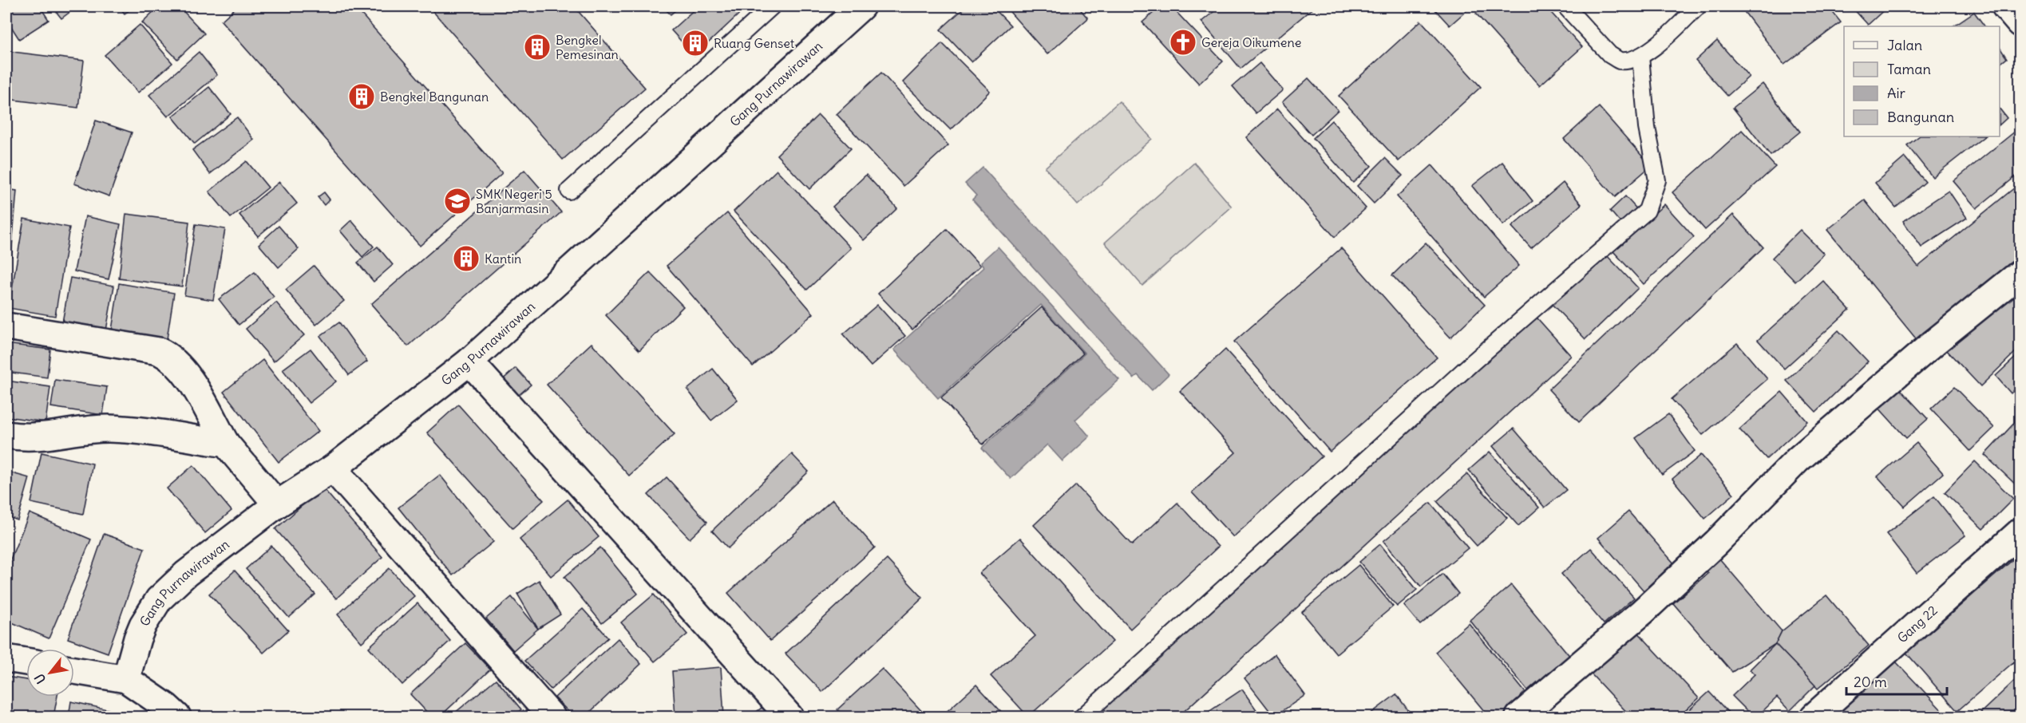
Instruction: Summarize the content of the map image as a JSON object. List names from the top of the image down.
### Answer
{
  "streets": {
    "main road": ["Gang Purnawirawan", "Gang 22"]
  },
  "places": {
    "church": ["Gereja Oikumene"],
    "building": [
      "Ruang Genset",
      "Bengkel Pemesinan",
      "Bengkel Bangunan",
      "Kantin"
    ],
    "school or university": ["SMK Negeri 5 Banjarmasin"]
  },
  "legend": [
    "Jalan",
    "Taman",
    "Air",
    "Bangunan"
  ],
  "scale_bar": "20 m",
  "north": "bottom left"
}
